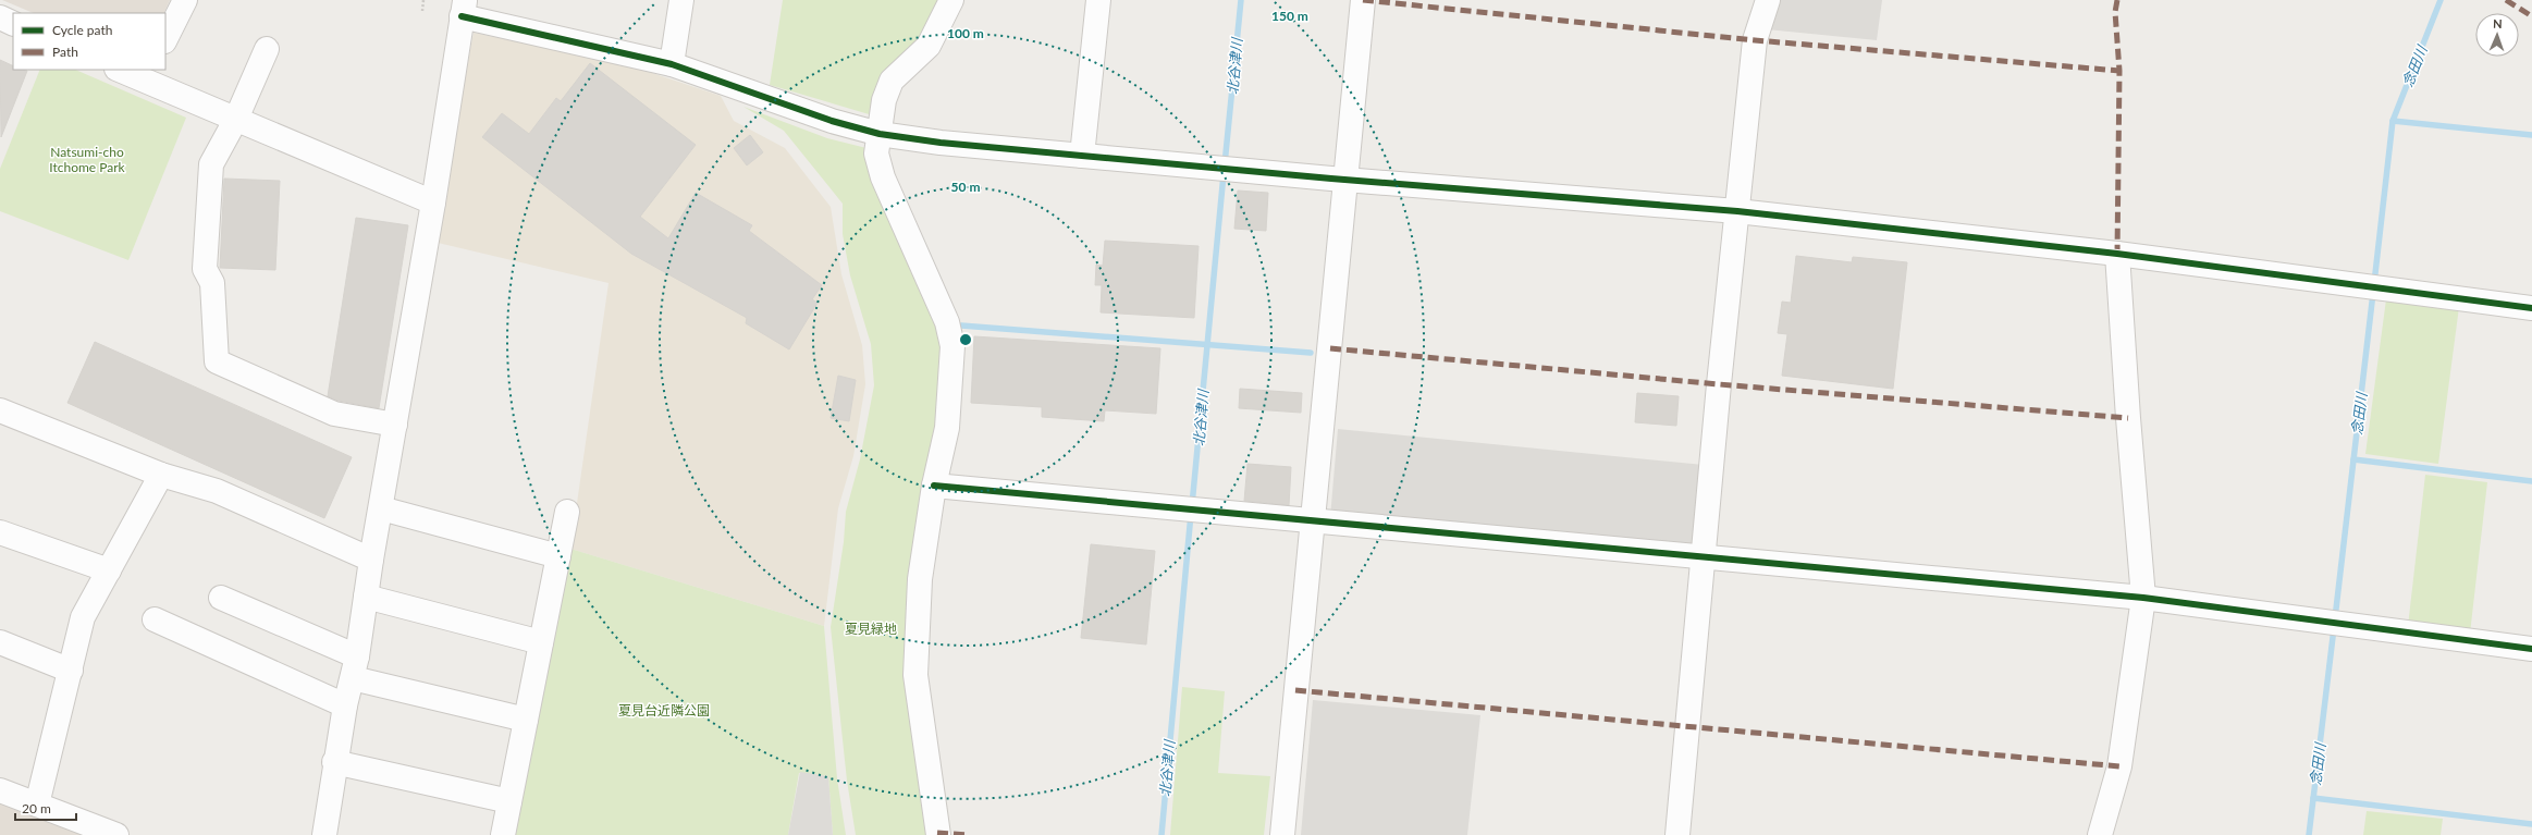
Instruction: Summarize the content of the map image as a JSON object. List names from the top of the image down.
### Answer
{
  "water": ["北谷津川", "念田川"],
  "parks": ["Natsumi-cho Itchome Park", "夏見緑地", "夏見台近隣公園"],
  "legend": ["Cycle path", "Path"],
  "scale_bar": "20 m",
  "north": "top",
  "rings": ["150 m", "100 m", "50 m"]
}
